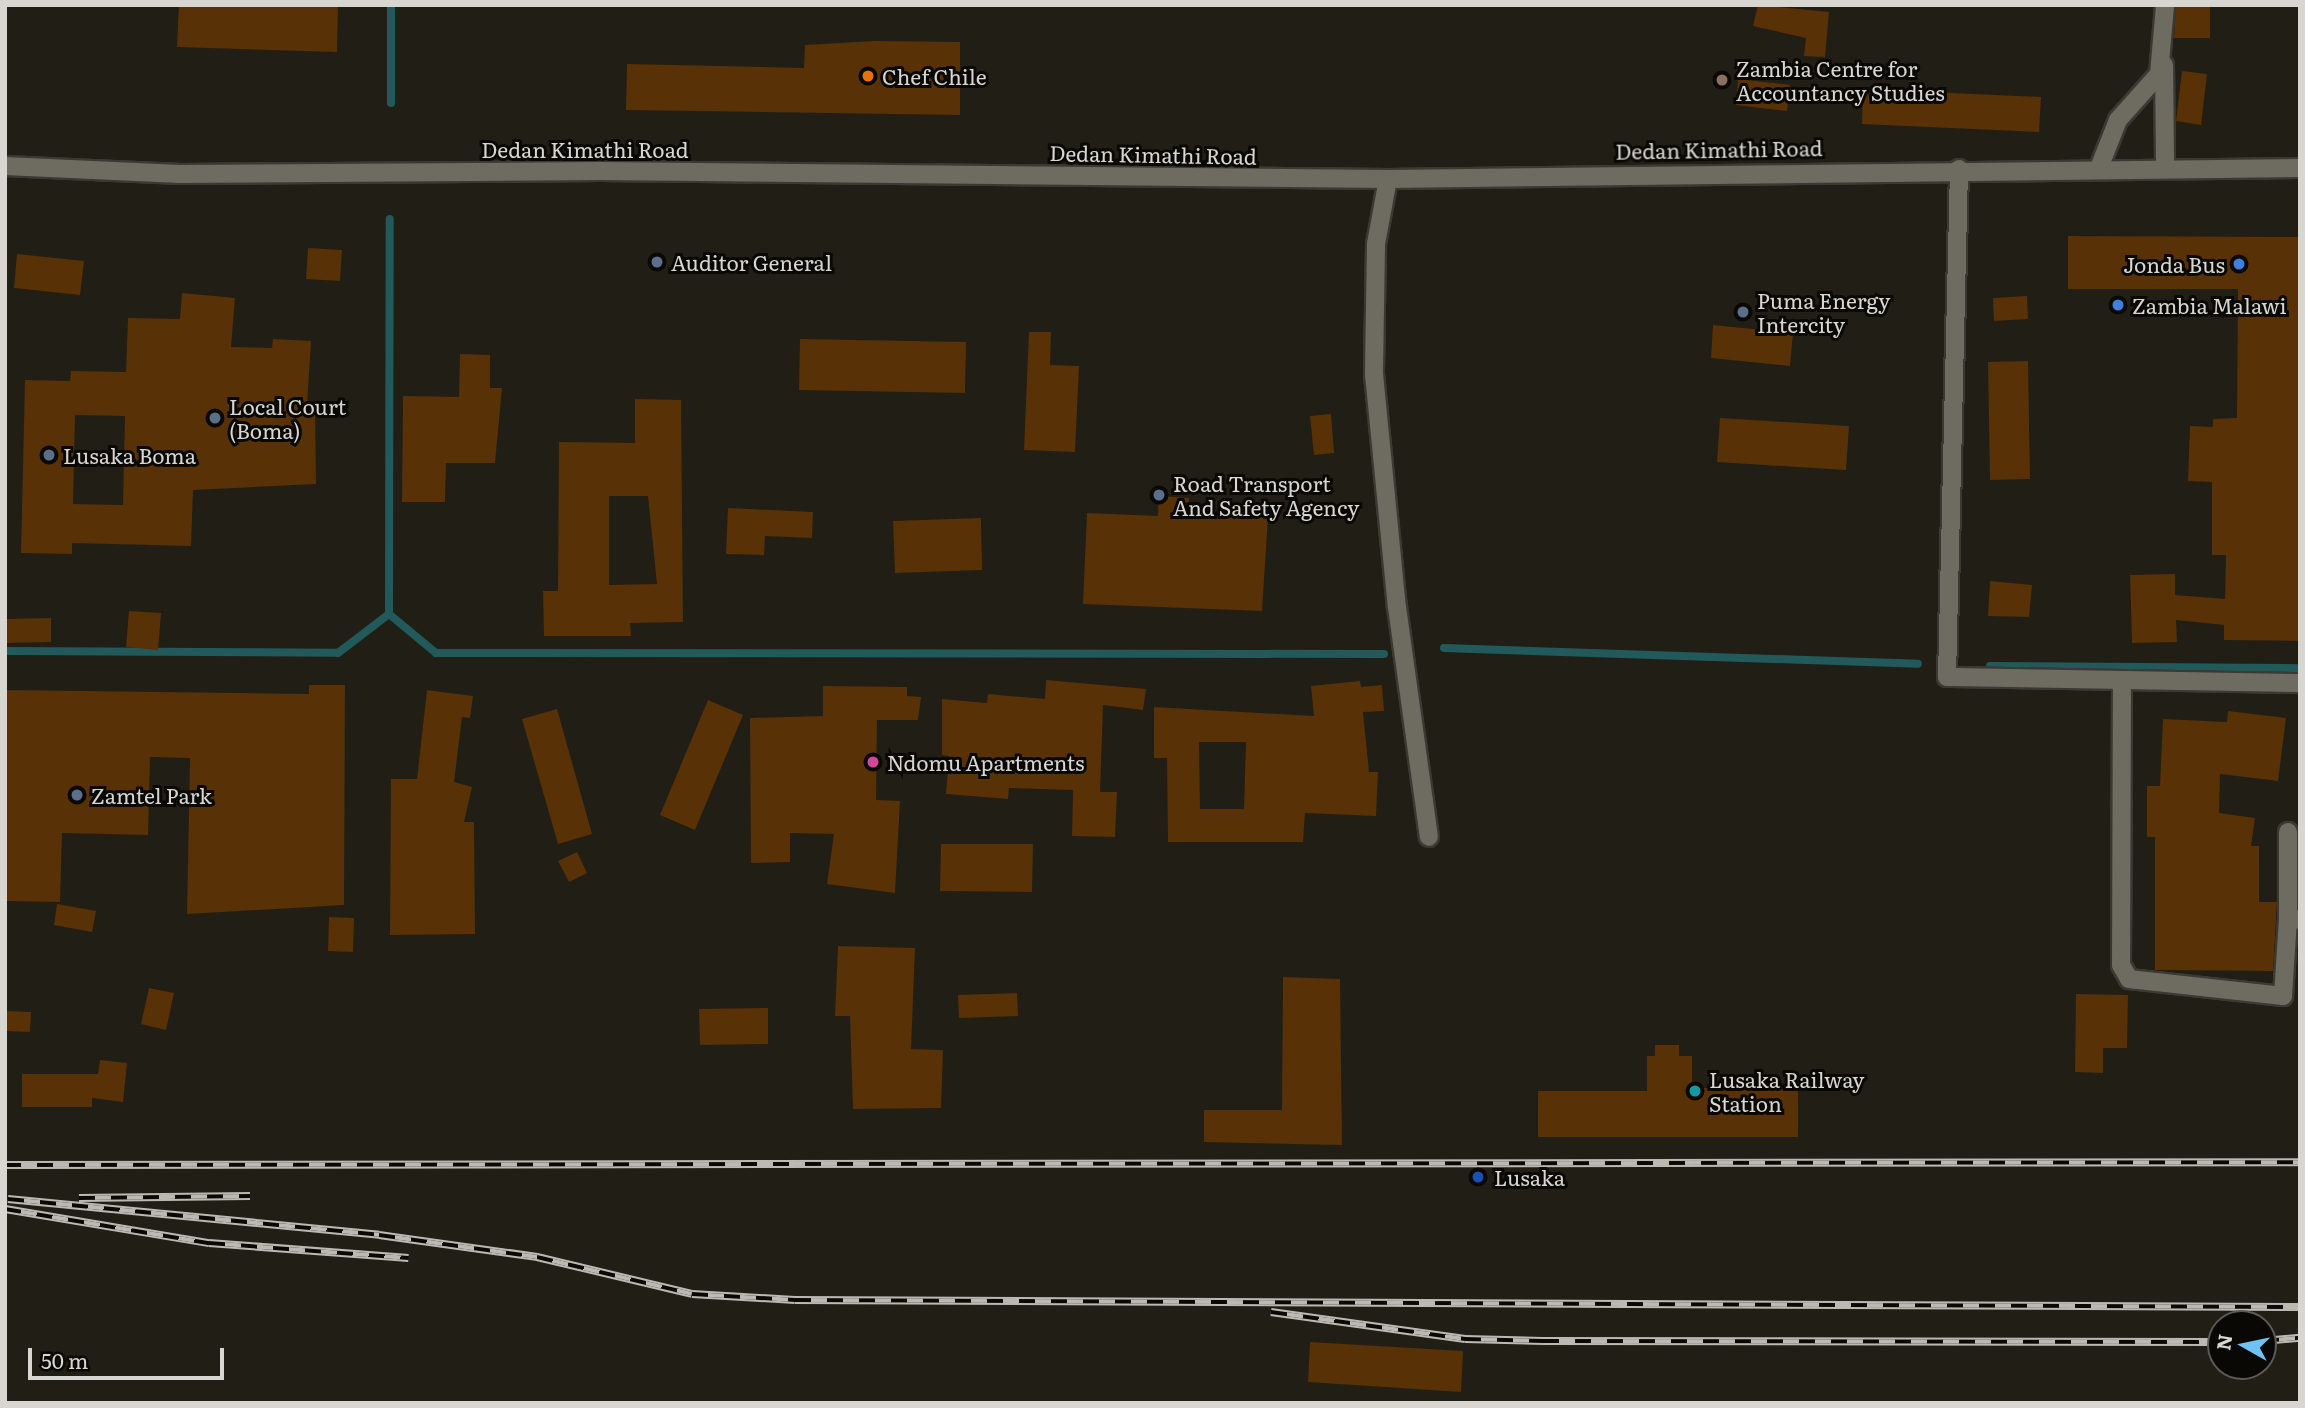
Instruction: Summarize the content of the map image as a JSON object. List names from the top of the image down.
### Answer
{
  "streets": {
    "street": ["Dedan Kimathi Road"]
  },
  "places": [
    "Chef Chile",
    "Zambia Centre for Accountancy Studies",
    "Auditor General",
    "Jonda Bus",
    "Zambia Malawi",
    "Puma Energy Intercity",
    "Local Court (Boma)",
    "Lusaka Boma",
    "Road Transport And Safety Agency",
    "Ndomu Apartments",
    "Zamtel Park",
    "Lusaka Railway Station",
    "Lusaka"
  ],
  "scale_bar": "50 m",
  "north": "left"
}
